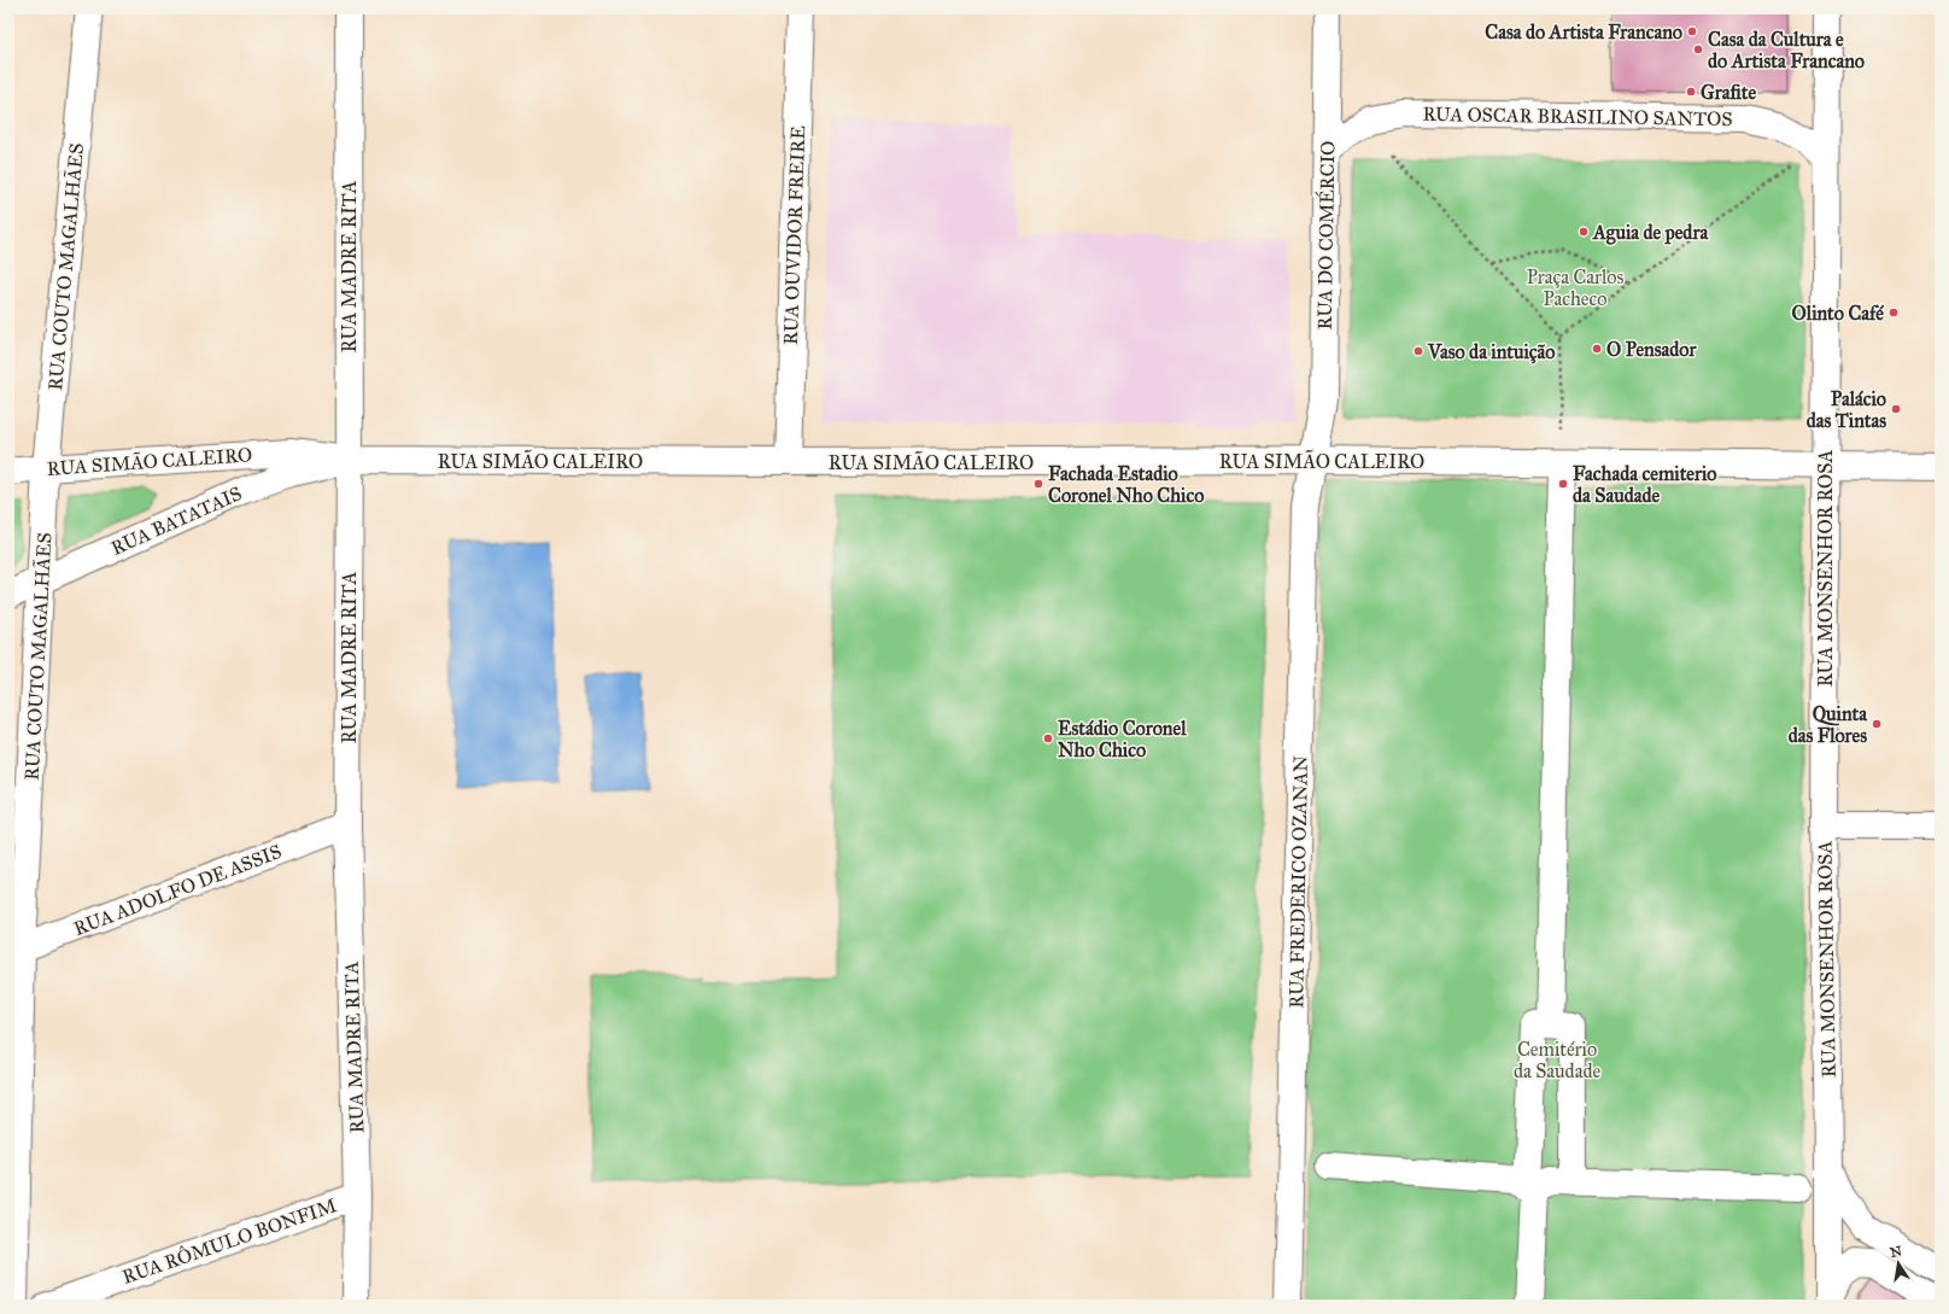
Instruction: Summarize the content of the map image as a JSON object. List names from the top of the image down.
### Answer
{
  "streets": {
    "street": [
      "RUA OSCAR BRASILINO SANTOS",
      "RUA OUVIDOR FREIRE",
      "RUA DO COMÉRCIO",
      "RUA COUTO MAGALHÃES",
      "RUA MADRE RITA",
      "RUA SIMÃO CALEIRO",
      "RUA BATATAIS",
      "RUA MONSENHOR ROSA",
      "RUA FREDERICO OZANAN",
      "RUA ADOLFO DE ASSIS",
      "RUA RÔMULO BONFIM"
    ]
  },
  "crossings": [
    ["RUA OSCAR BRASILINO SANTOS", "RUA DO COMÉRCIO"],
    ["RUA OSCAR BRASILINO SANTOS", "RUA MONSENHOR ROSA"],
    ["RUA OUVIDOR FREIRE", "RUA SIMÃO CALEIRO"],
    ["RUA DO COMÉRCIO", "RUA SIMÃO CALEIRO"],
    ["RUA DO COMÉRCIO", "RUA FREDERICO OZANAN"],
    ["RUA COUTO MAGALHÃES", "RUA SIMÃO CALEIRO"],
    ["RUA COUTO MAGALHÃES", "RUA BATATAIS"],
    ["RUA COUTO MAGALHÃES", "RUA ADOLFO DE ASSIS"],
    ["RUA MADRE RITA", "RUA SIMÃO CALEIRO"],
    ["RUA MADRE RITA", "RUA BATATAIS"],
    ["RUA MADRE RITA", "RUA ADOLFO DE ASSIS"],
    ["RUA MADRE RITA", "RUA RÔMULO BONFIM"],
    ["RUA SIMÃO CALEIRO", "RUA BATATAIS"],
    ["RUA SIMÃO CALEIRO", "RUA MONSENHOR ROSA"],
    ["RUA SIMÃO CALEIRO", "RUA FREDERICO OZANAN"]
  ],
  "parks": ["Praça Carlos Pacheco", "Cemitério da Saudade"],
  "places": [
    "Casa do Artista Francano",
    "Casa da Cultura e do Artista Francano",
    "Grafite",
    "Aguia de pedra",
    "Olinto Café",
    "O Pensador",
    "Vaso da intuição",
    "Palácio das Tintas",
    "Fachada Estadio Coronel Nho Chico",
    "Fachada cemiterio da Saudade",
    "Quinta das Flores",
    "Estádio Coronel Nho Chico"
  ],
  "north": "top"
}
